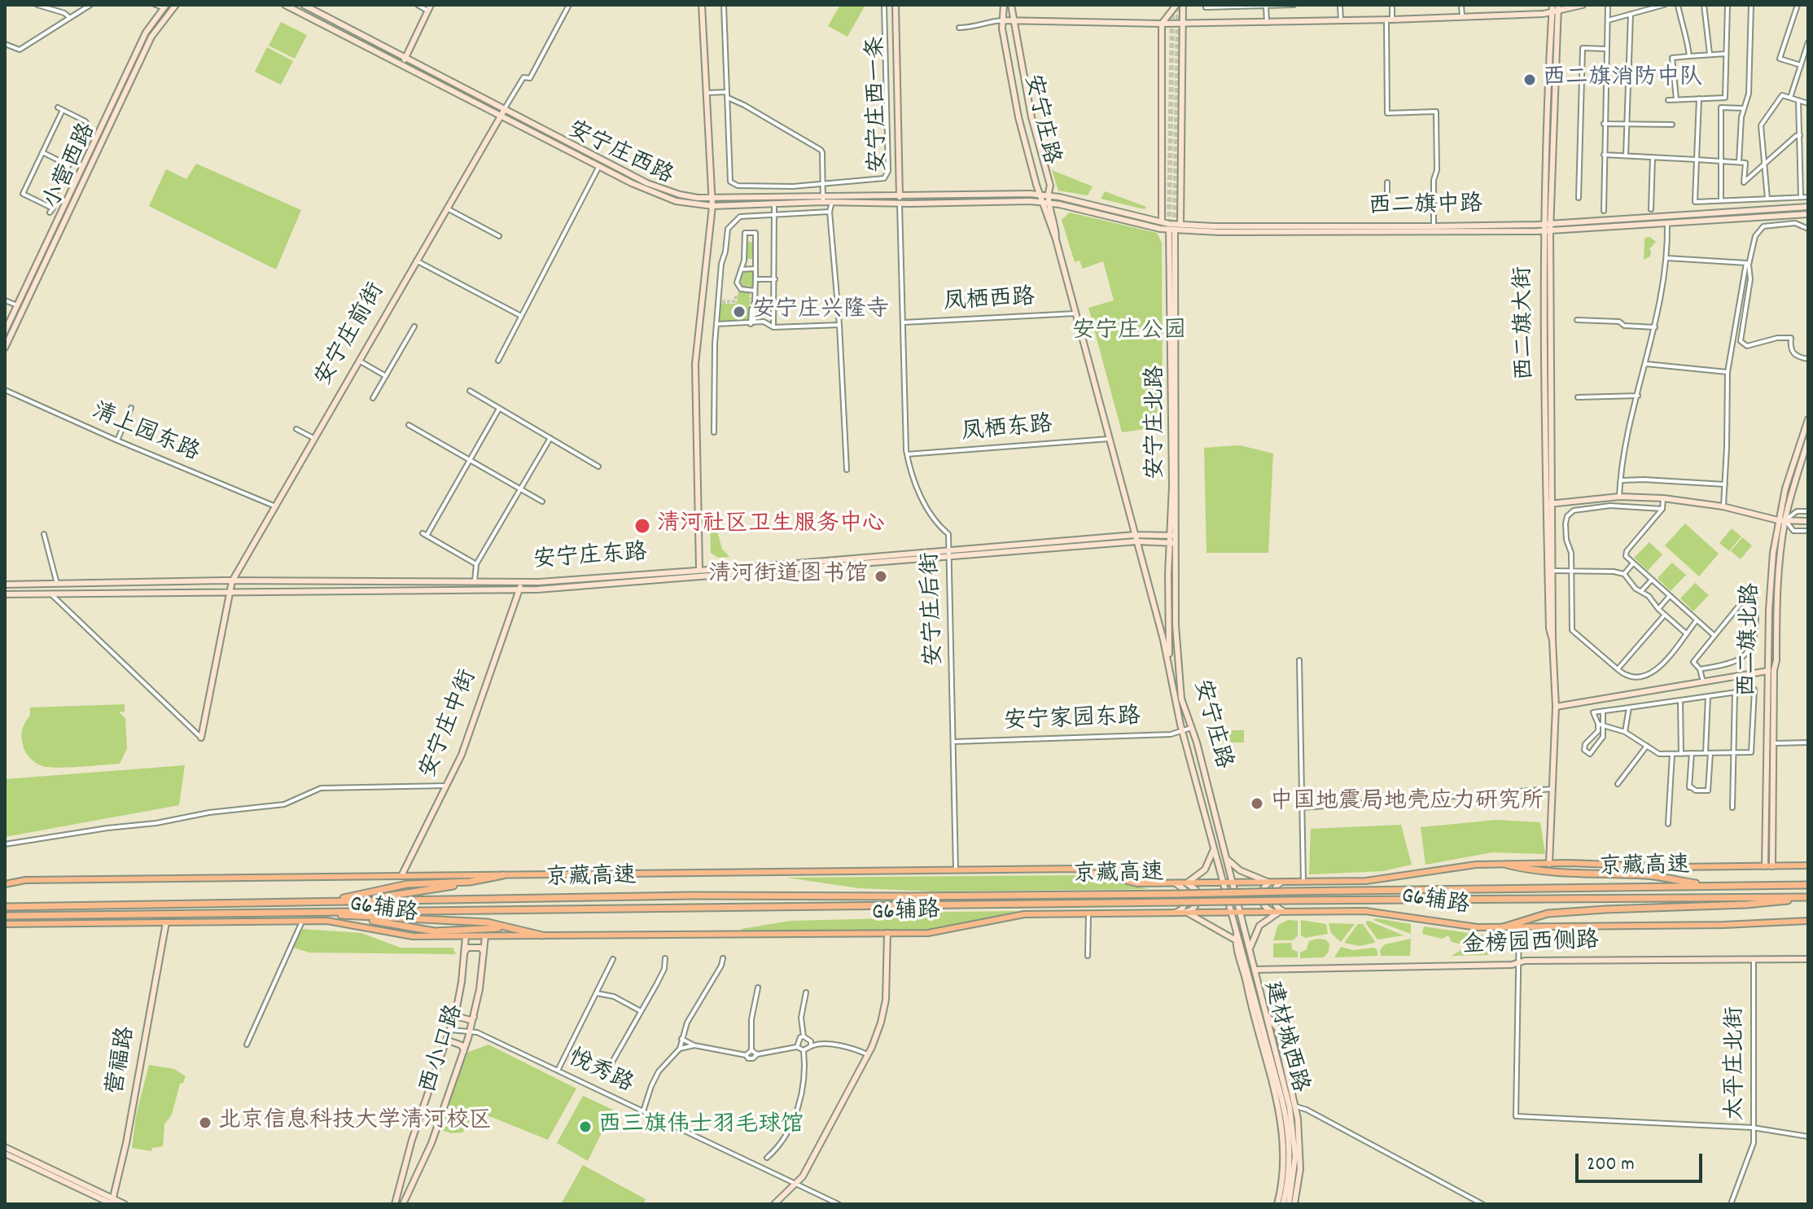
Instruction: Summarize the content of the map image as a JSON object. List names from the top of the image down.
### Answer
{
  "streets": {
    "highway": ["京藏高速"],
    "main road": [
      "安宁庄西一条",
      "安宁庄路",
      "安宁庄西路",
      "小营西路",
      "西二旗中路",
      "西二旗大街",
      "安宁庄前街",
      "安宁庄北路",
      "安宁庄东路",
      "西二旗北路",
      "安宁庄中街",
      "G6辅路",
      "金榜园西侧路",
      "建材城西路",
      "西小口路",
      "营福路"
    ],
    "street": [
      "凤栖西路",
      "凤栖东路",
      "清上园东路",
      "安宁庄后街",
      "安宁家园东路",
      "太平庄北街",
      "悦秀路"
    ]
  },
  "crossings": [
    ["安宁庄西一条", "安宁庄西路"],
    ["安宁庄西一条", "西二旗中路"],
    ["安宁庄西一条", "安宁庄后街"],
    ["安宁庄路", "安宁庄西路"],
    ["安宁庄路", "西二旗中路"],
    ["安宁庄路", "凤栖西路"],
    ["安宁庄路", "安宁庄北路"],
    ["安宁庄路", "凤栖东路"],
    ["安宁庄路", "安宁庄东路"],
    ["安宁庄路", "安宁家园东路"],
    ["安宁庄路", "G6辅路"],
    ["安宁庄路", "建材城西路"],
    ["安宁庄西路", "西二旗中路"],
    ["安宁庄西路", "安宁庄前街"],
    ["安宁庄西路", "安宁庄后街"],
    ["西二旗中路", "西二旗大街"],
    ["西二旗中路", "安宁庄北路"],
    ["凤栖西路", "安宁庄后街"],
    ["西二旗大街", "G6辅路"],
    ["安宁庄前街", "清上园东路"],
    ["安宁庄前街", "安宁庄东路"],
    ["安宁庄北路", "安宁庄东路"],
    ["凤栖东路", "安宁庄后街"],
    ["安宁庄东路", "安宁庄后街"],
    ["安宁庄东路", "安宁庄中街"],
    ["安宁庄后街", "安宁家园东路"],
    ["安宁庄后街", "G6辅路"],
    ["西二旗北路", "G6辅路"],
    ["安宁庄中街", "G6辅路"],
    ["G6辅路", "建材城西路"],
    ["G6辅路", "西小口路"],
    ["G6辅路", "营福路"],
    ["金榜园西侧路", "建材城西路"],
    ["金榜园西侧路", "太平庄北街"],
    ["西小口路", "悦秀路"]
  ],
  "parks": ["安宁庄公园"],
  "places": [
    "西二旗消防中队",
    "安宁庄兴隆寺",
    "清河社区卫生服务中心",
    "清河街道图书馆",
    "中国地震局地壳应力研究所",
    "北京信息科技大学清河校区",
    "西三旗伟士羽毛球馆"
  ],
  "scale_bar": "200 m"
}
